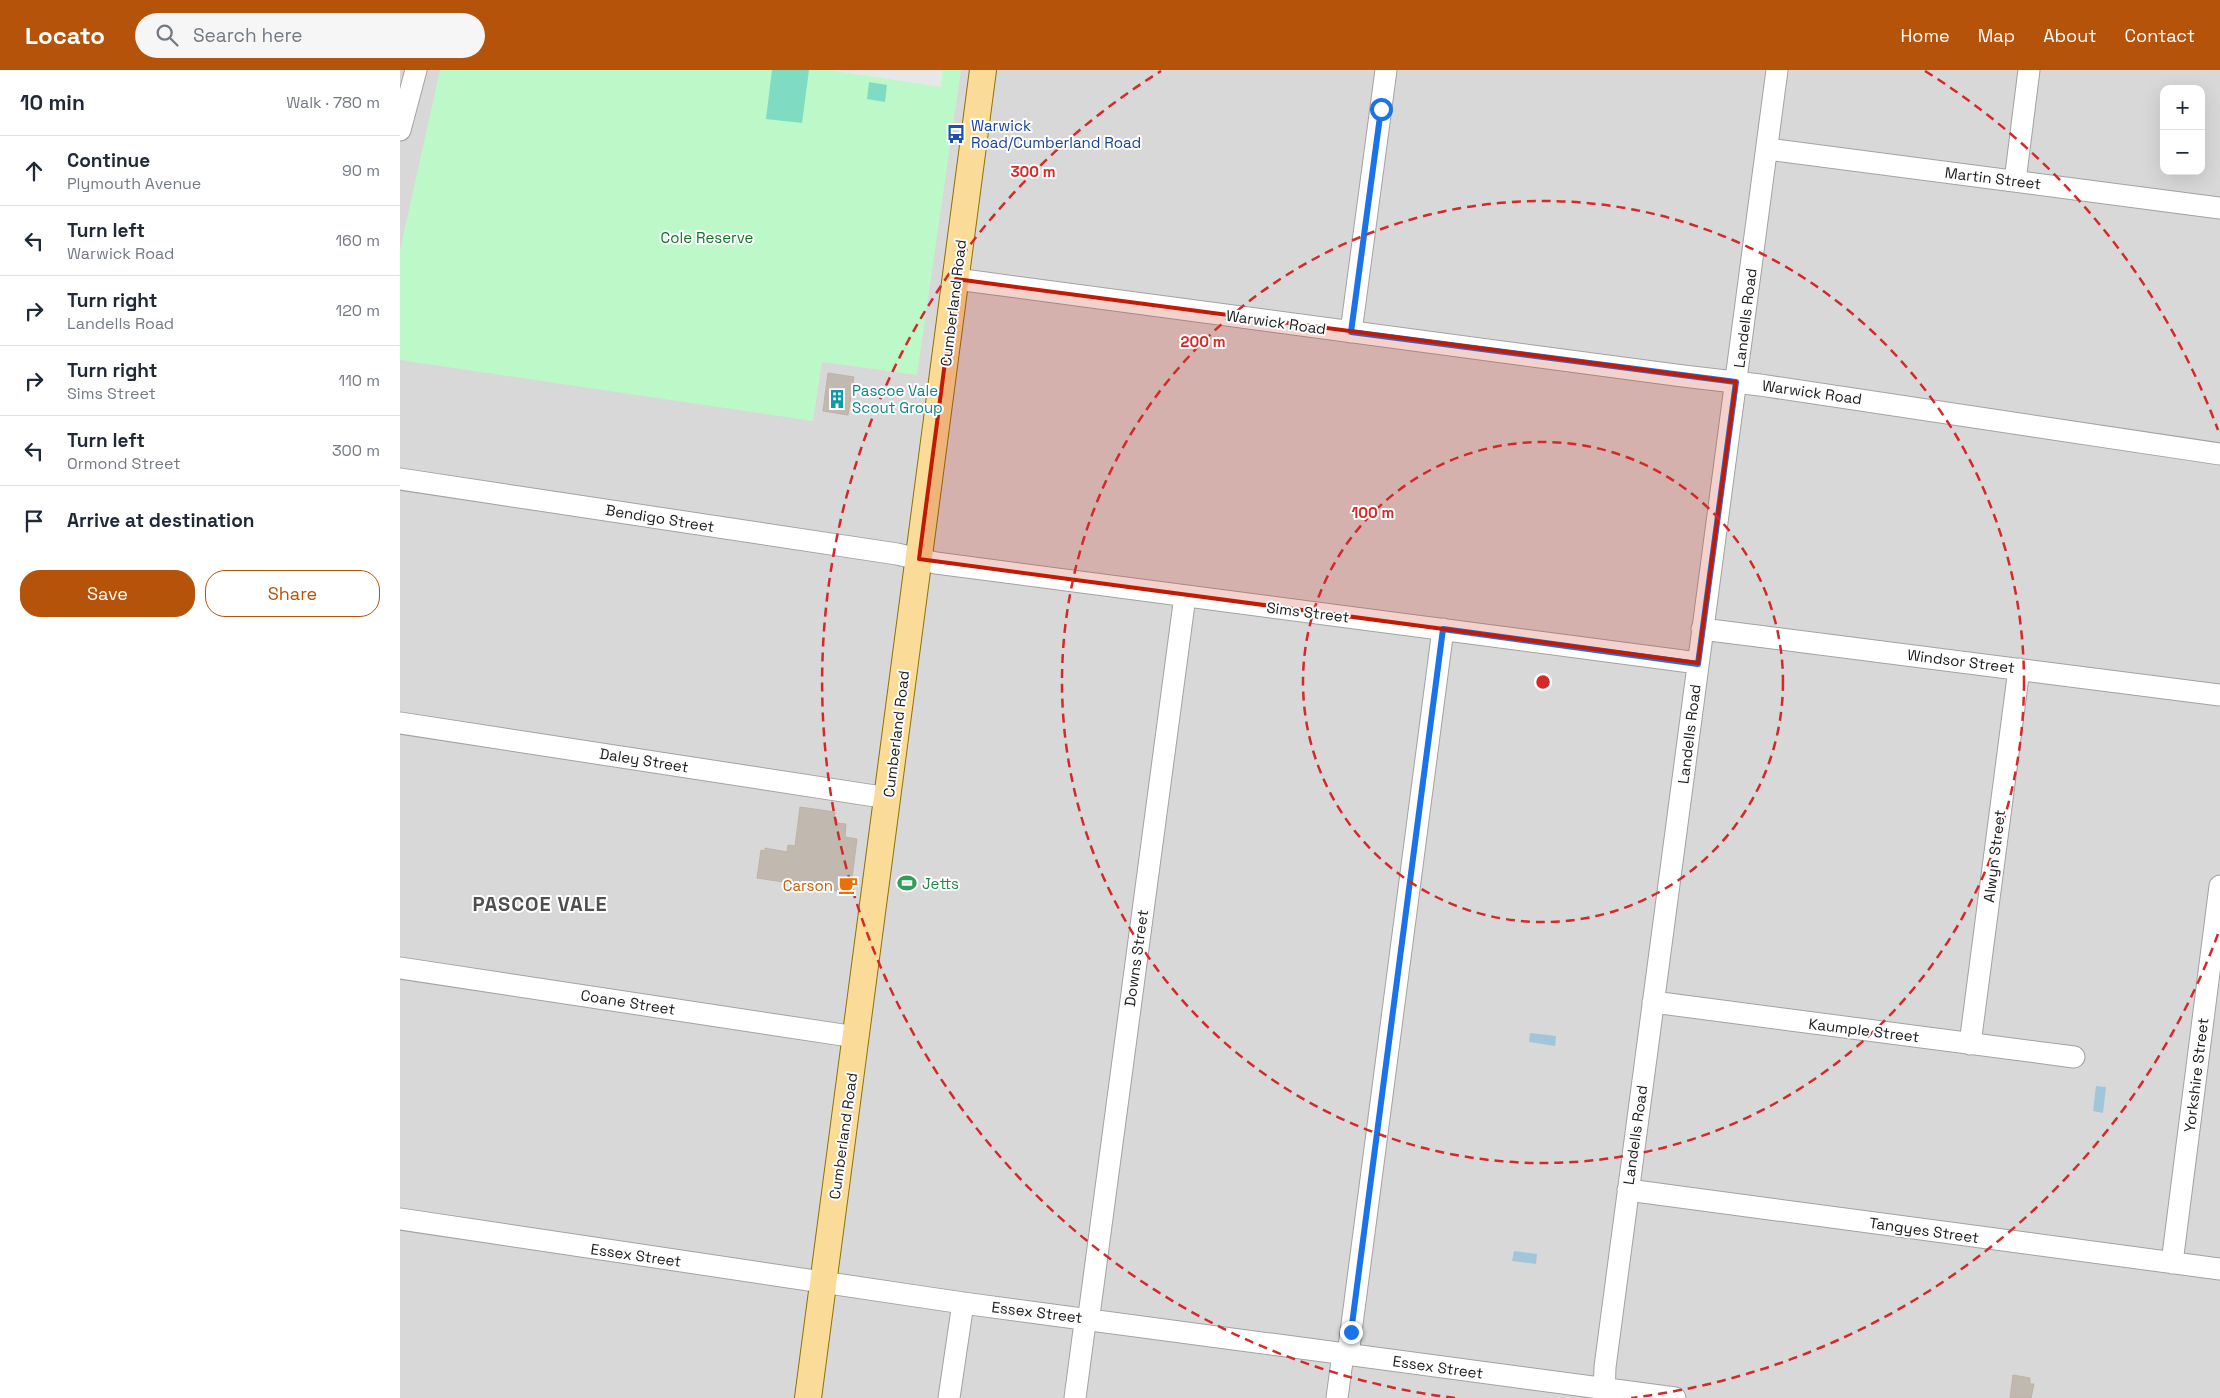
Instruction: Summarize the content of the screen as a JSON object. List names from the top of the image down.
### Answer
{
  "streets": {
    "main road": ["Cumberland Road"],
    "street": [
      "Martin Street",
      "Landells Road",
      "Warwick Road",
      "Bendigo Street",
      "Sims Street",
      "Windsor Street",
      "Daley Street",
      "Alwyn Street",
      "Downs Street",
      "Coane Street",
      "Kaumple Street",
      "Yorkshire Street",
      "Tangyes Street",
      "Essex Street"
    ]
  },
  "crossings": [
    ["Martin Street", "Landells Road"],
    ["Cumberland Road", "Warwick Road"],
    ["Cumberland Road", "Bendigo Street"],
    ["Cumberland Road", "Sims Street"],
    ["Cumberland Road", "Daley Street"],
    ["Cumberland Road", "Coane Street"],
    ["Cumberland Road", "Essex Street"],
    ["Landells Road", "Warwick Road"],
    ["Landells Road", "Sims Street"],
    ["Landells Road", "Windsor Street"],
    ["Landells Road", "Kaumple Street"],
    ["Landells Road", "Tangyes Street"],
    ["Landells Road", "Essex Street"],
    ["Bendigo Street", "Sims Street"],
    ["Sims Street", "Downs Street"],
    ["Windsor Street", "Alwyn Street"],
    ["Alwyn Street", "Kaumple Street"],
    ["Downs Street", "Essex Street"],
    ["Yorkshire Street", "Tangyes Street"]
  ],
  "districts": ["PASCOE VALE"],
  "parks": ["Cole Reserve"],
  "places": {
    "bus stop": ["Warwick Road/Cumberland Road"],
    "building": ["Pascoe Vale Scout Group"],
    "sports": ["Jetts"],
    "cafe": ["Carson"]
  },
  "page": {
    "header": "Locato",
    "search": "Search here",
    "nav": [
      "Home",
      "Map",
      "About",
      "Contact"
    ],
    "heading": ["10 min", "Walk · 780 m"],
    "map_buttons": ["+", "−"],
    "list": [
      ["Continue", "Plymouth Avenue", "90 m"],
      ["Turn left", "Warwick Road", "160 m"],
      ["Turn right", "Landells Road", "120 m"],
      ["Turn right", "Sims Street", "110 m"],
      ["Turn left", "Ormond Street", "300 m"],
      "Arrive at destination"
    ],
    "buttons": ["Save", "Share"]
  },
  "rings": ["300 m", "200 m", "100 m"]
}
